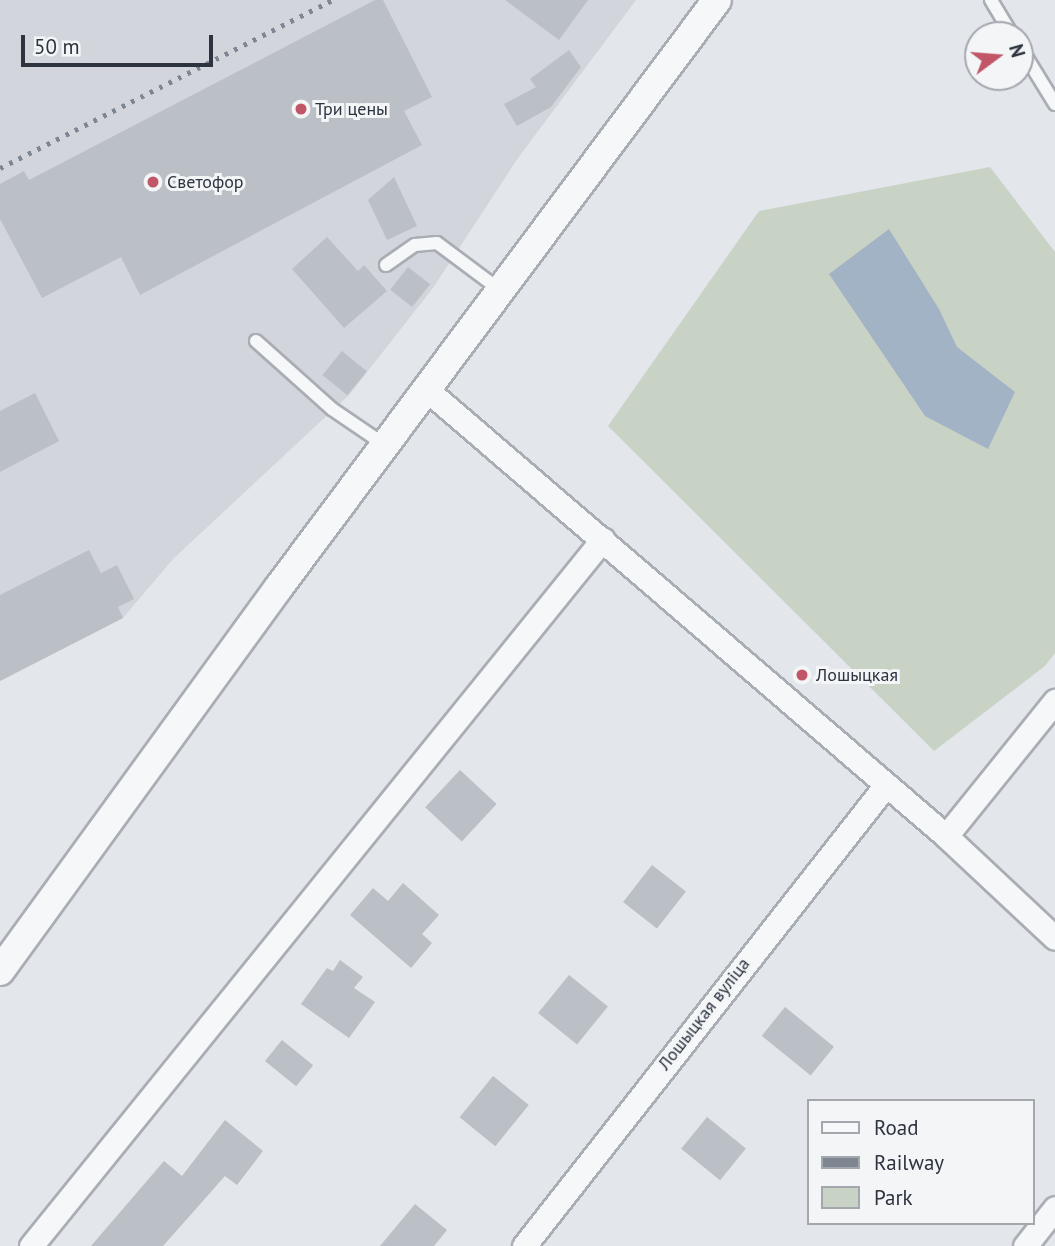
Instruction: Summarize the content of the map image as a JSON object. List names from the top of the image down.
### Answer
{
  "streets": {
    "street": ["Лошыцкая вуліца"]
  },
  "places": ["Три цены", "Светофор", "Лошыцкая"],
  "legend": ["Road", "Railway", "Park"],
  "scale_bar": "50 m",
  "north": "right"
}
